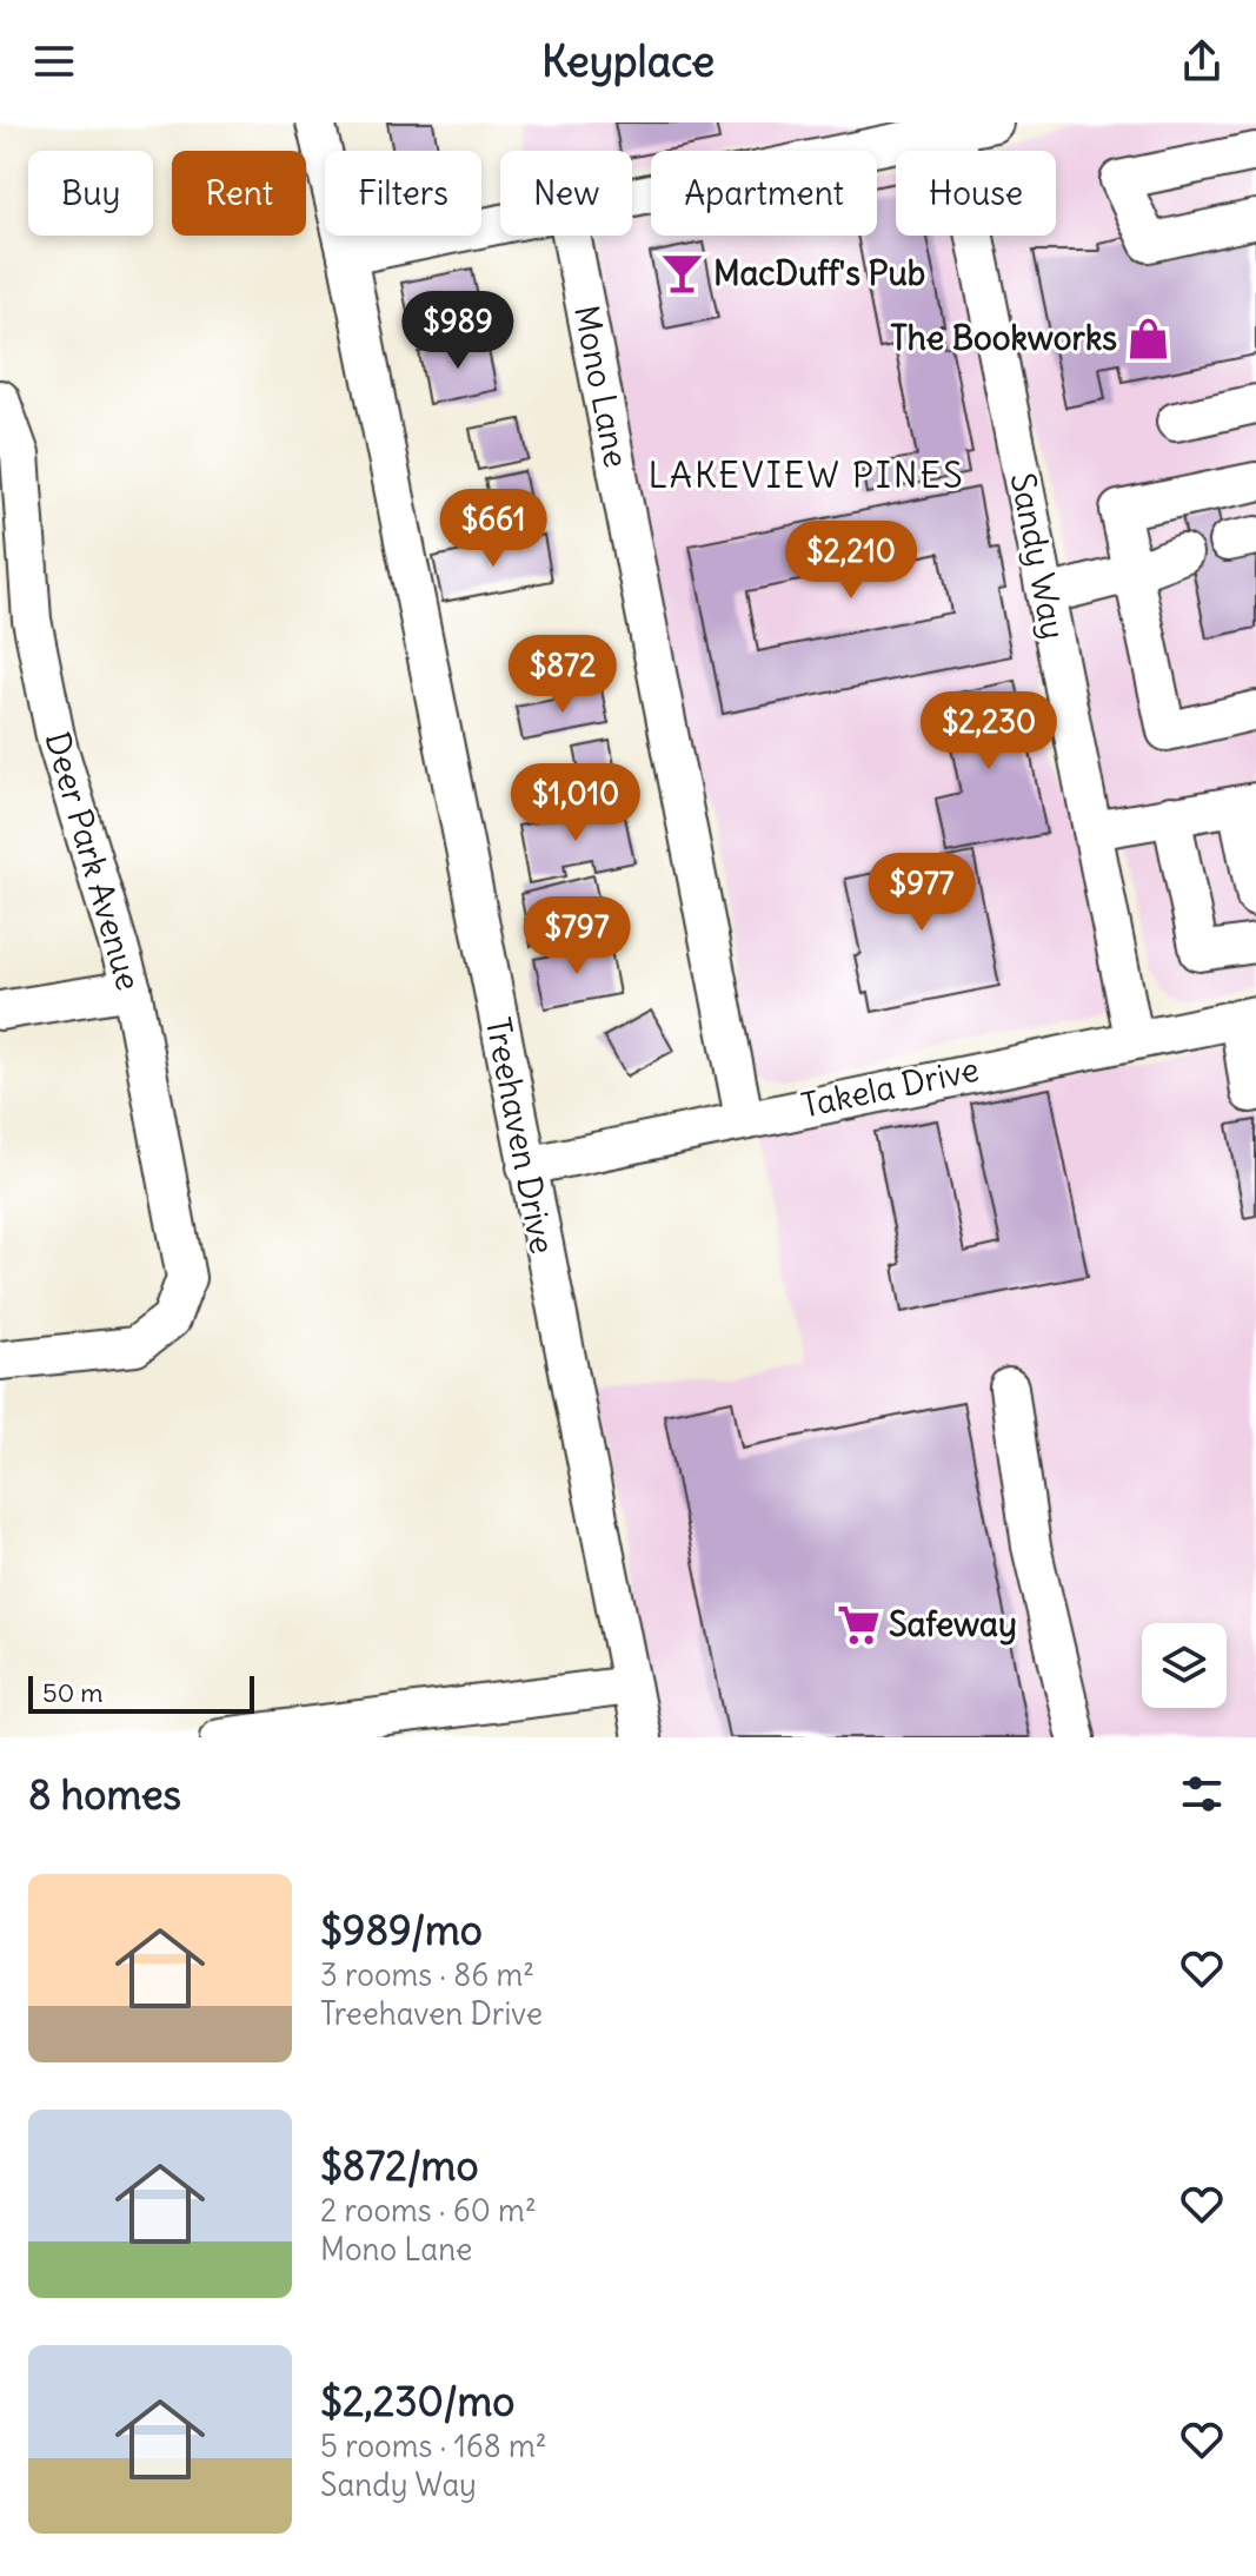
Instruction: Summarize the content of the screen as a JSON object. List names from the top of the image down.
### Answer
{
  "streets": {
    "street": [
      "Mono Lane",
      "Sandy Way",
      "Deer Park Avenue",
      "Takela Drive",
      "Treehaven Drive"
    ]
  },
  "crossings": [
    ["Mono Lane", "Takela Drive"],
    ["Sandy Way", "Takela Drive"],
    ["Takela Drive", "Treehaven Drive"]
  ],
  "districts": ["LAKEVIEW PINES"],
  "places": {
    "bar": ["MacDuff's Pub"],
    "shop": ["The Bookworks"],
    "supermarket": ["Safeway"]
  },
  "scale_bar": "50 m",
  "page": {
    "header": "Keyplace",
    "chip": [
      "Buy",
      "Rent",
      "Filters",
      "New",
      "Apartment",
      "House"
    ],
    "price": [
      "$989",
      "$661",
      "$2,210",
      "$872",
      "$2,230",
      "$1,010",
      "$977",
      "$797"
    ],
    "scale": "50 m",
    "heading": "8 homes",
    "list": [
      {
        "name": "$989/mo",
        "note": "3 rooms · 86 m² · Treehaven Drive"
      },
      {
        "name": "$872/mo",
        "note": "2 rooms · 60 m² · Mono Lane"
      },
      {
        "name": "$2,230/mo",
        "note": "5 rooms · 168 m² · Sandy Way"
      }
    ]
  }
}
